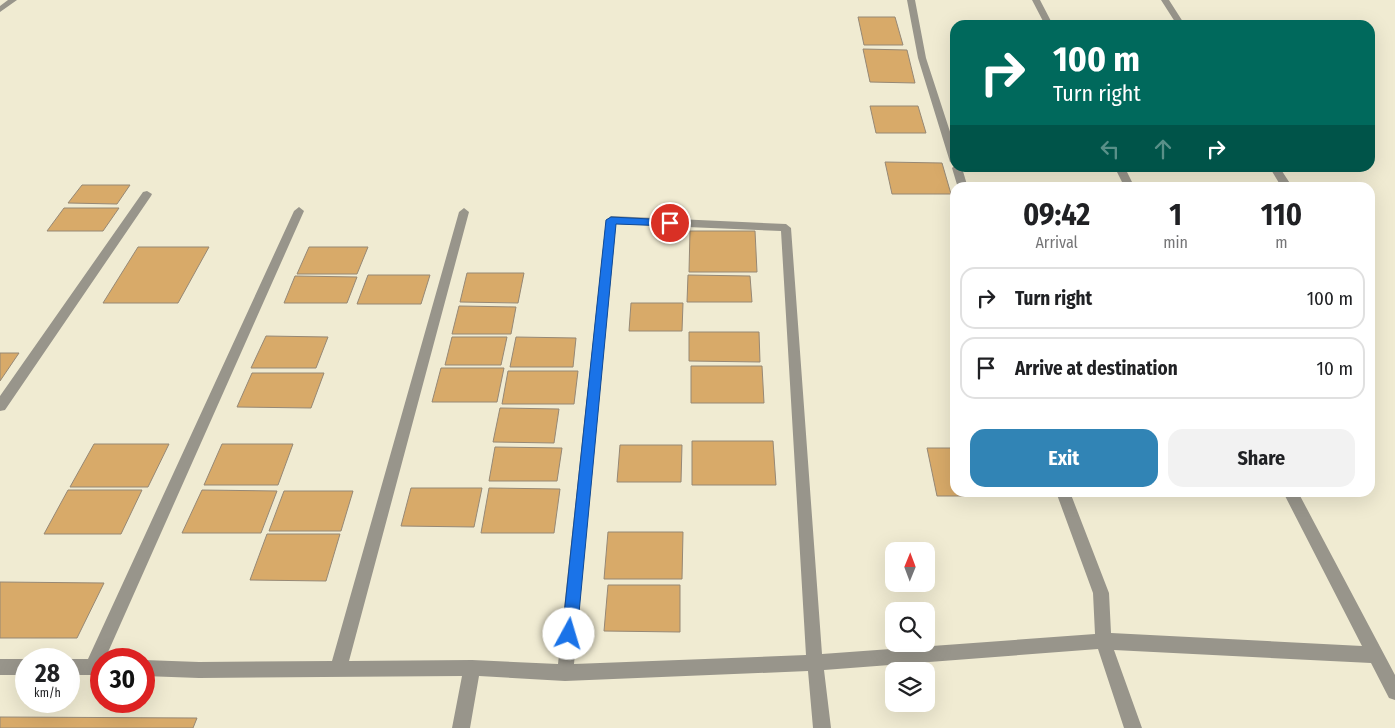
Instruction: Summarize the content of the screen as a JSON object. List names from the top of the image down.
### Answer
{
  "north": "top",
  "page": {
    "turn": ["100 m", "Turn right"],
    "eta": [
      "09:42",
      "Arrival",
      "1",
      "min",
      "110",
      "m"
    ],
    "list": [
      {
        "name": "Turn right",
        "value": "100 m"
      },
      {
        "name": "Arrive at destination",
        "value": "10 m"
      }
    ],
    "buttons": ["Exit", "Share"],
    "speed": "28 km/h",
    "limit": "30"
  }
}
